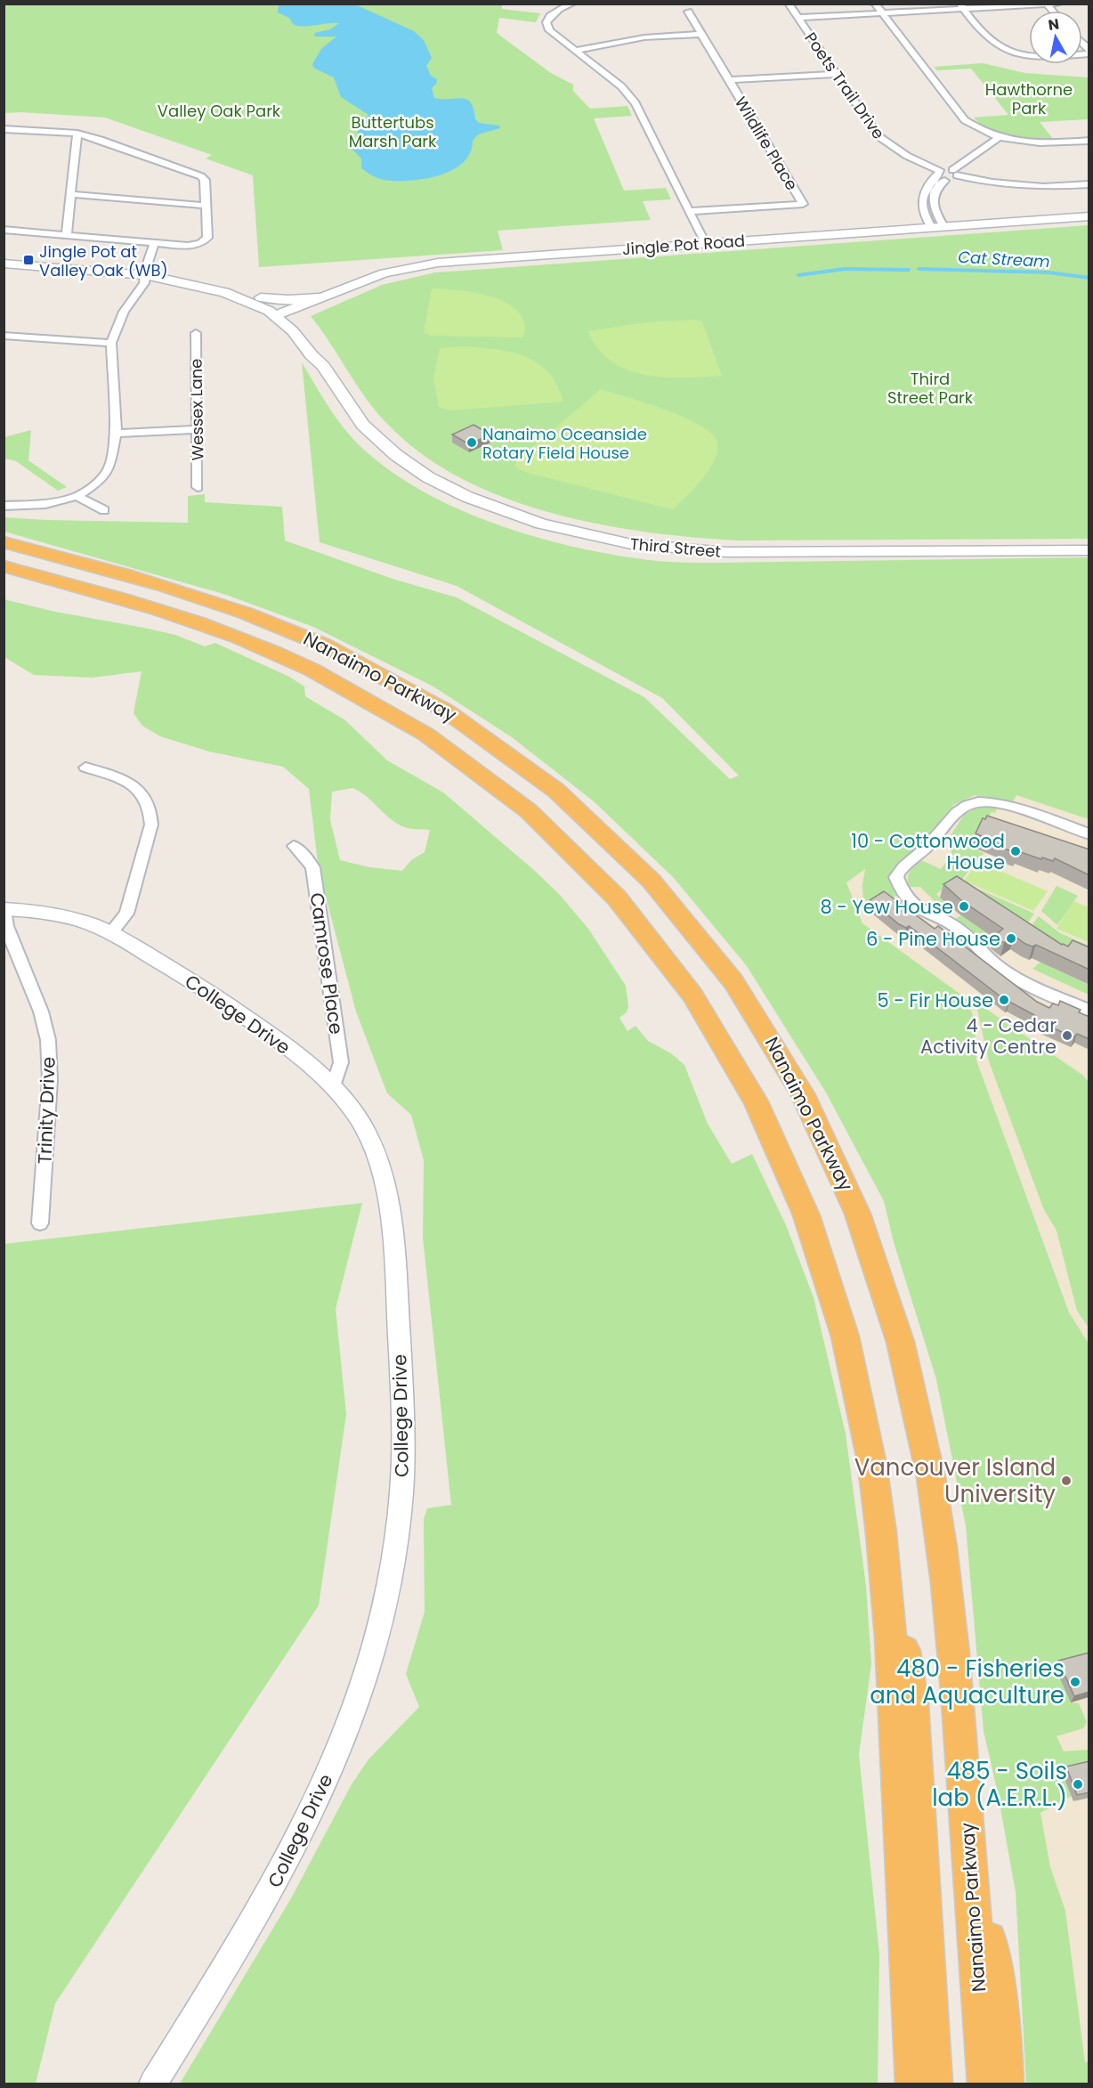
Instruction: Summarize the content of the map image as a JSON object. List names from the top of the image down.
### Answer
{
  "streets": {
    "highway": ["Nanaimo Parkway"],
    "main road": ["Third Street"],
    "street": [
      "Poets Trail Drive",
      "Wildlife Place",
      "Jingle Pot Road",
      "Wessex Lane",
      "Camrose Place",
      "College Drive",
      "Trinity Drive"
    ]
  },
  "crossings": [
    ["Jingle Pot Road", "Third Street"],
    ["Camrose Place", "College Drive"],
    ["College Drive", "Trinity Drive"]
  ],
  "water": ["Cat Stream"],
  "parks": [
    "Hawthorne Park",
    "Valley Oak Park",
    "Buttertubs Marsh Park",
    "Third Street Park"
  ],
  "places": {
    "transit": ["Jingle Pot at Valley Oak (WB)"],
    "other": [
      "Nanaimo Oceanside Rotary Field House",
      "10 - Cottonwood House",
      "8 - Yew House",
      "6 - Pine House",
      "5 - Fir House",
      "4 - Cedar Activity Centre",
      "Vancouver Island University",
      "480 - Fisheries and Aquaculture",
      "485 - Soils lab (A.E.R.L.)"
    ]
  },
  "north": "top"
}
